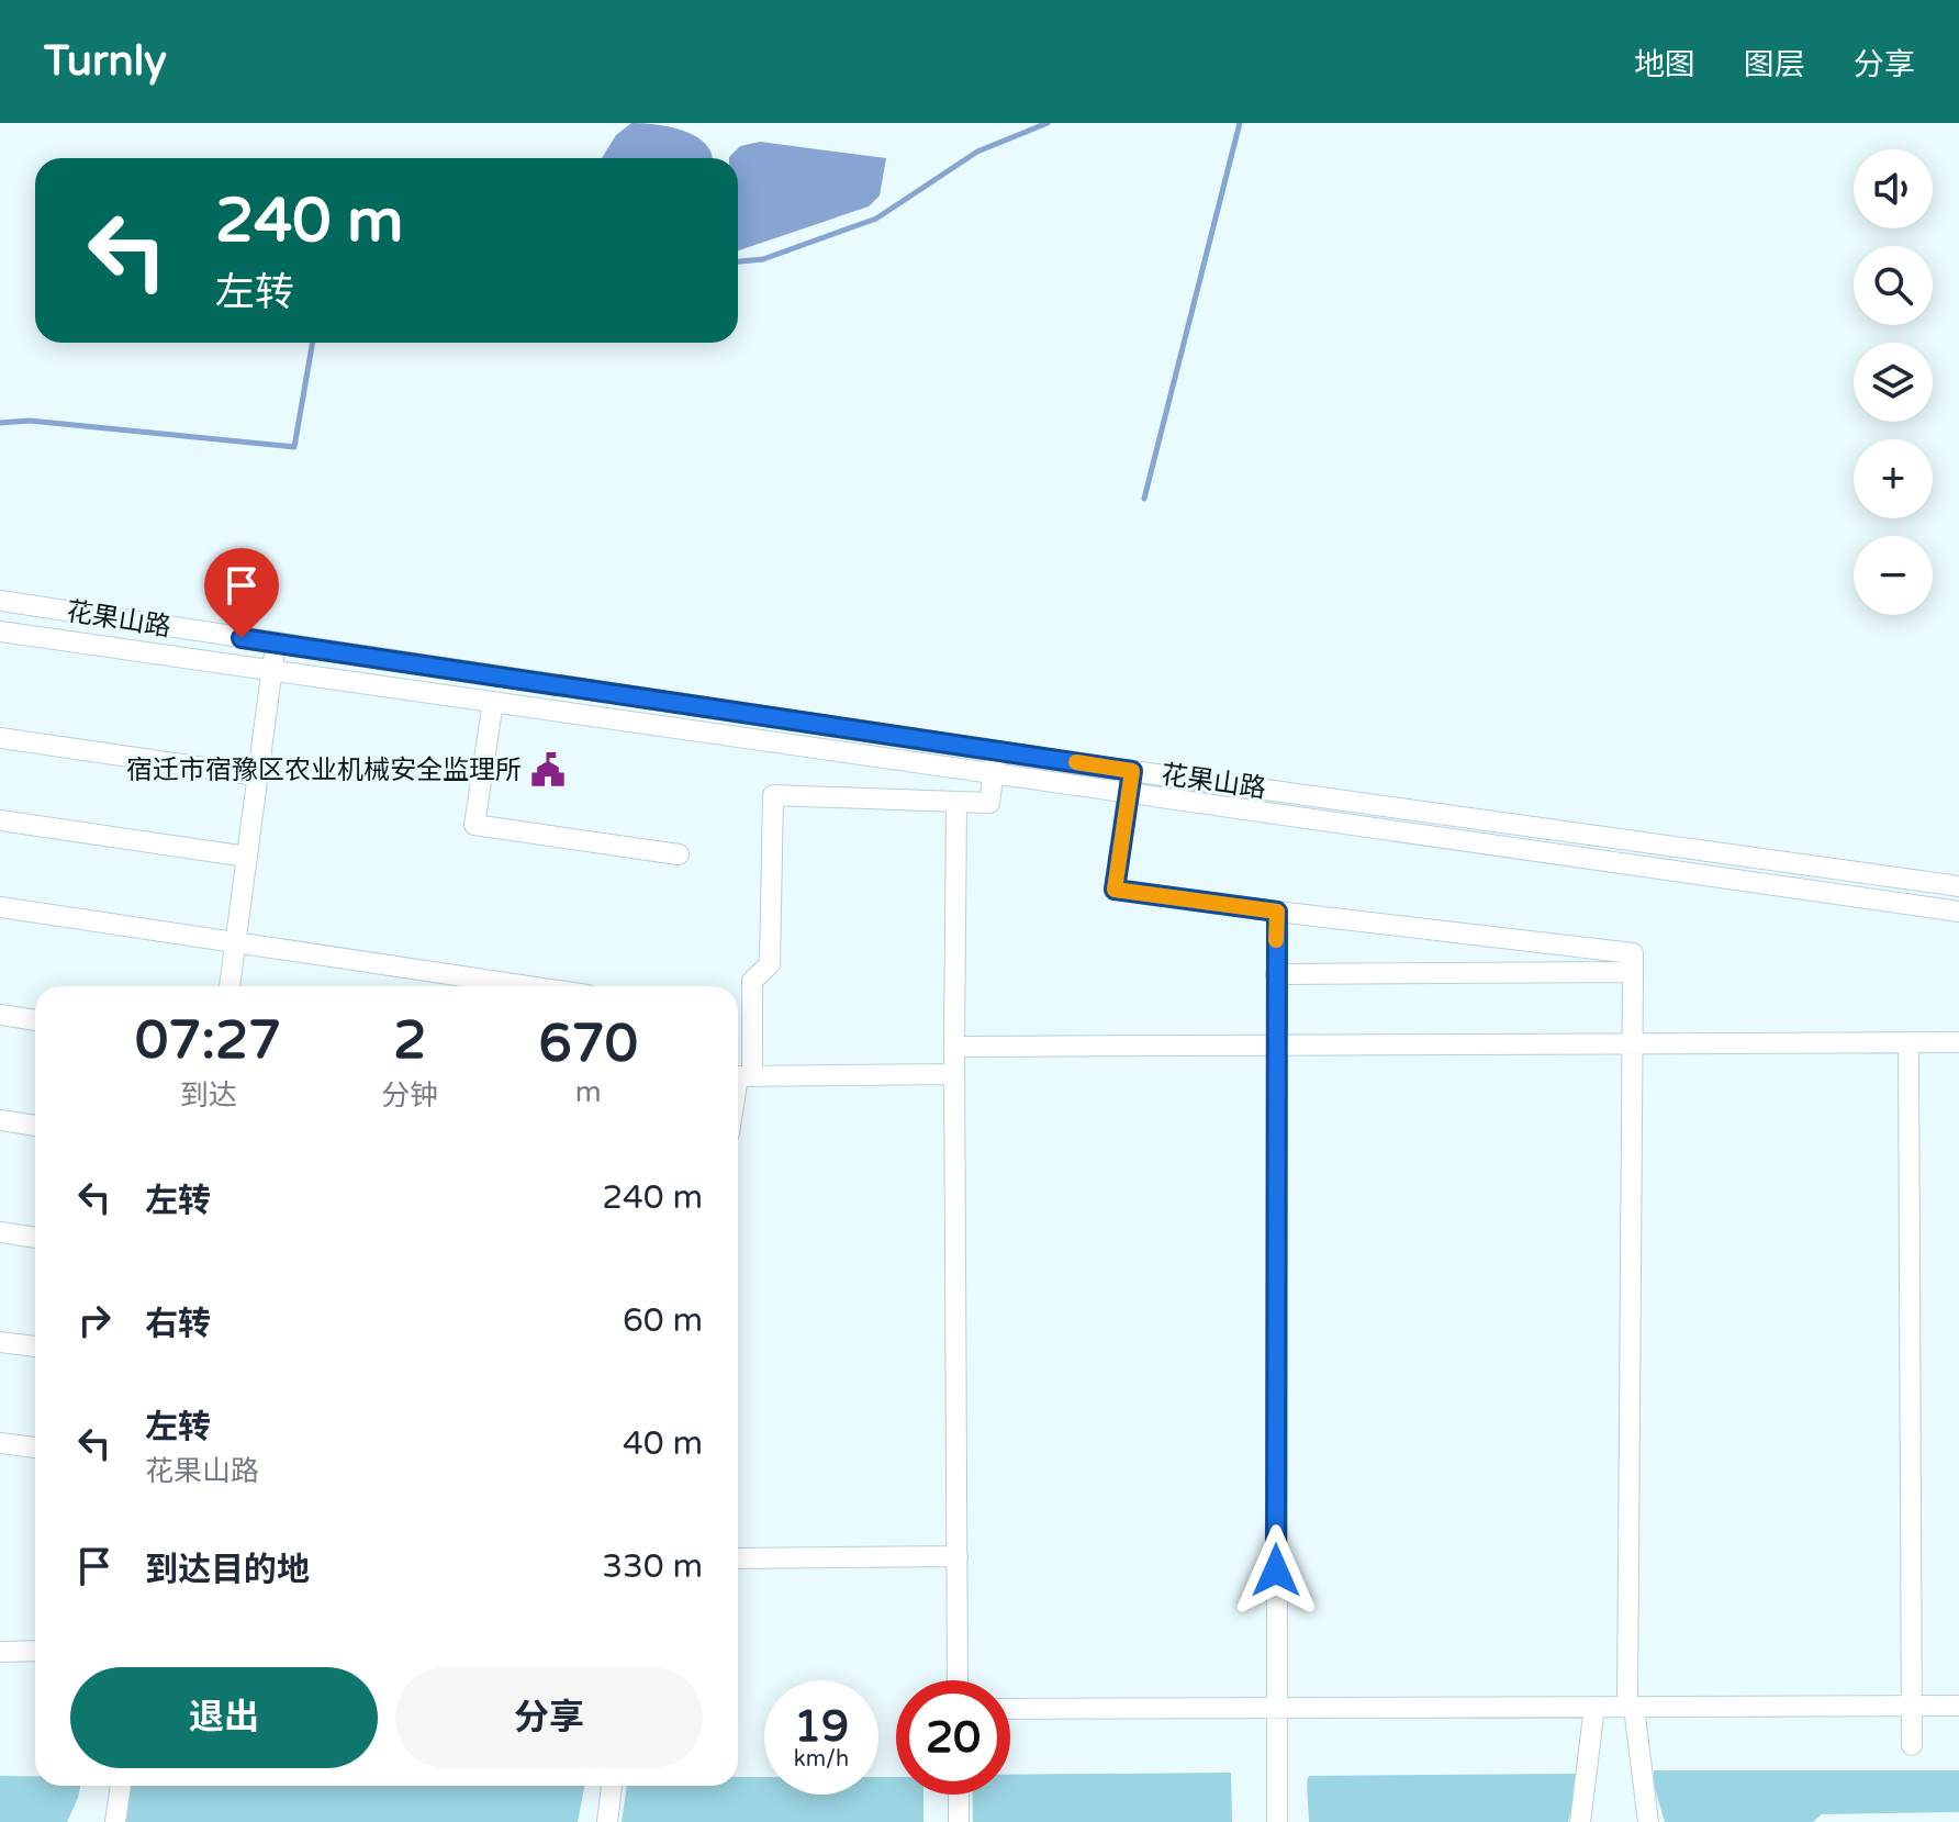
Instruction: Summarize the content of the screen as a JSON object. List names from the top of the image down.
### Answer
{
  "streets": {
    "street": ["花果山路"]
  },
  "places": {
    "public building": ["宿迁市宿豫区农业机械安全监理所"]
  },
  "page": {
    "header": "Turnly",
    "nav": ["地图", "图层", "分享"],
    "map_buttons": ["+", "−"],
    "turn": ["240 m", "左转"],
    "eta": [
      "07:27",
      "到达",
      "2",
      "分钟",
      "670",
      "m"
    ],
    "list": [
      {
        "name": "左转",
        "value": "240 m"
      },
      {
        "name": "右转",
        "value": "60 m"
      },
      {
        "name": "左转",
        "note": "花果山路",
        "value": "40 m"
      },
      {
        "name": "到达目的地",
        "value": "330 m"
      }
    ],
    "buttons": ["退出", "分享"],
    "speed": "19 km/h",
    "limit": "20"
  }
}
